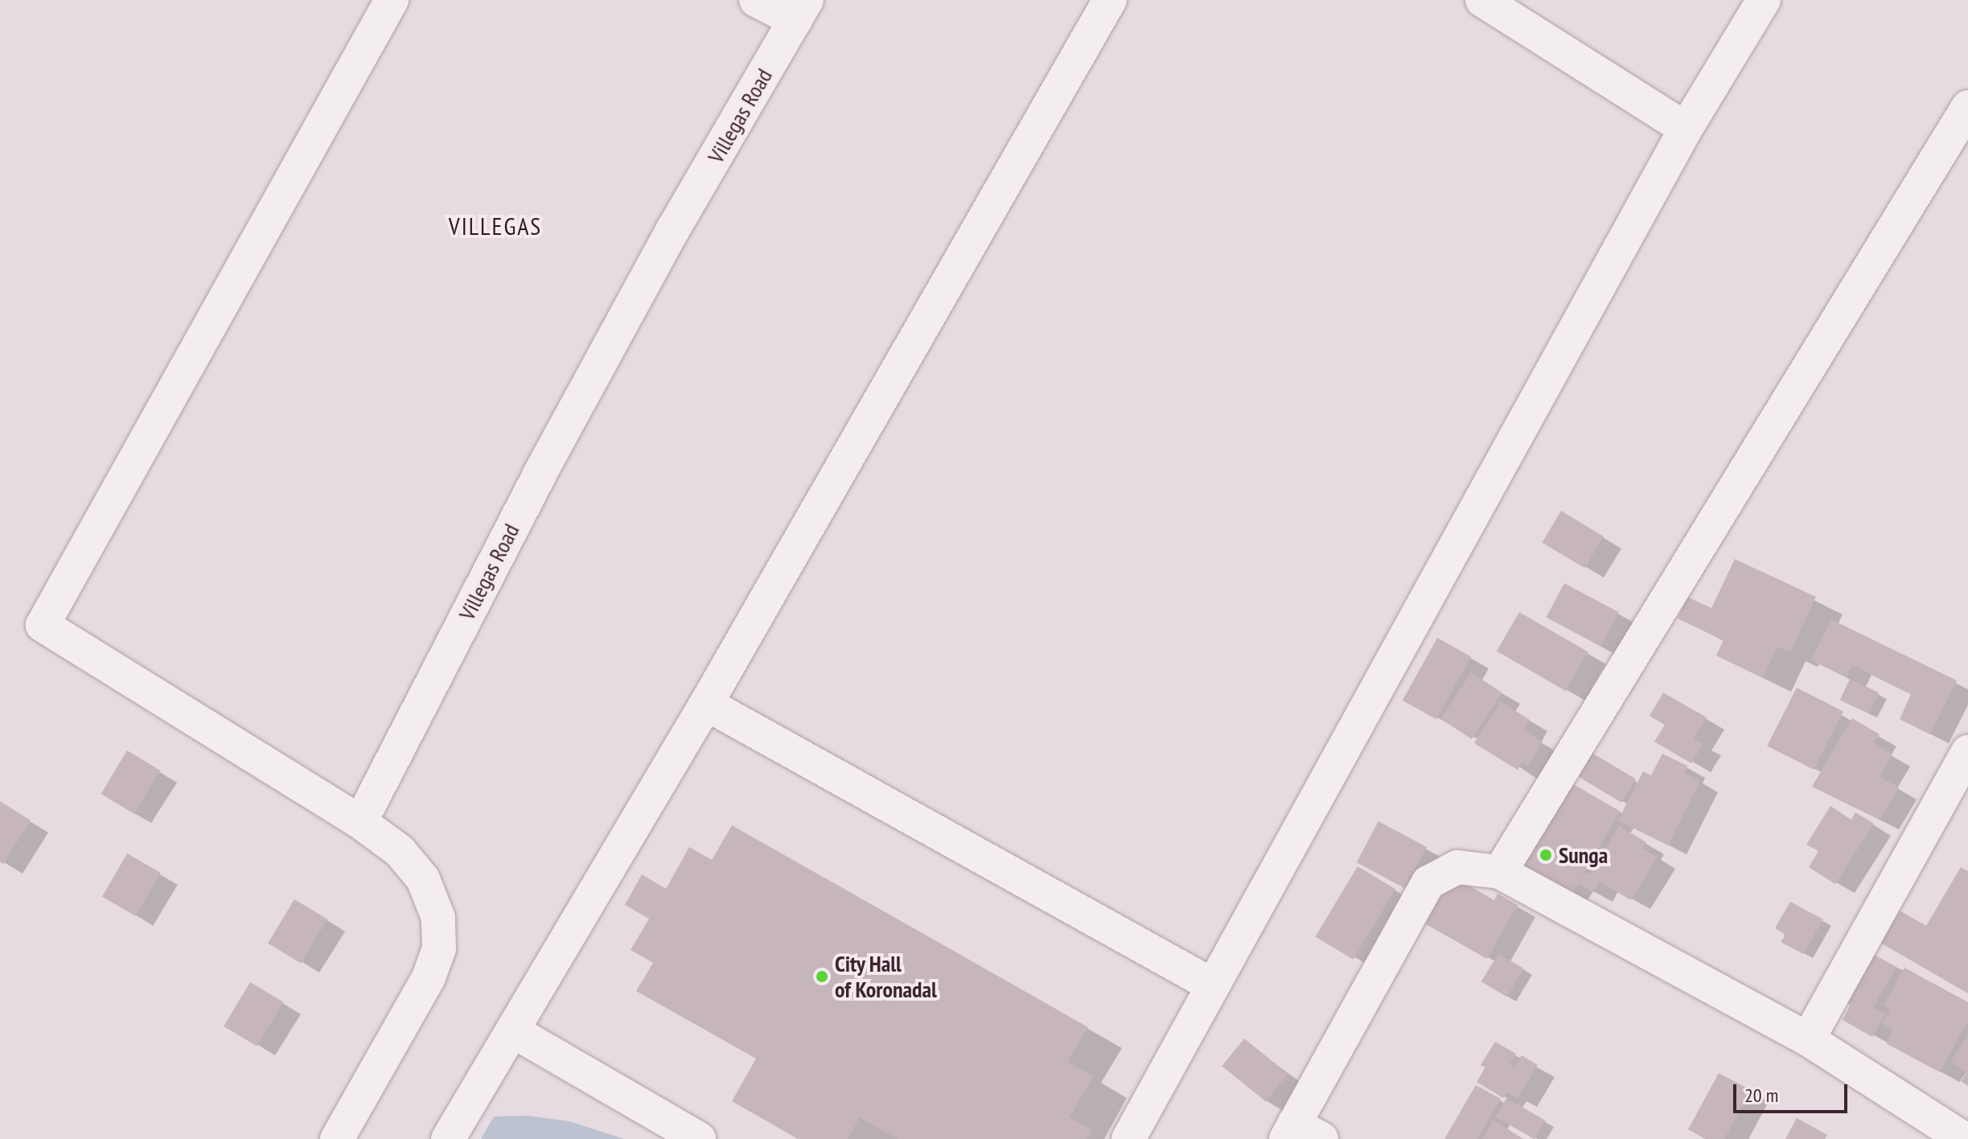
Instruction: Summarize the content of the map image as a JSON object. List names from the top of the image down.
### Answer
{
  "streets": {
    "street": ["Villegas Road"]
  },
  "districts": ["VILLEGAS"],
  "places": ["Sunga", "City Hall of Koronadal"],
  "scale_bar": "20 m"
}
